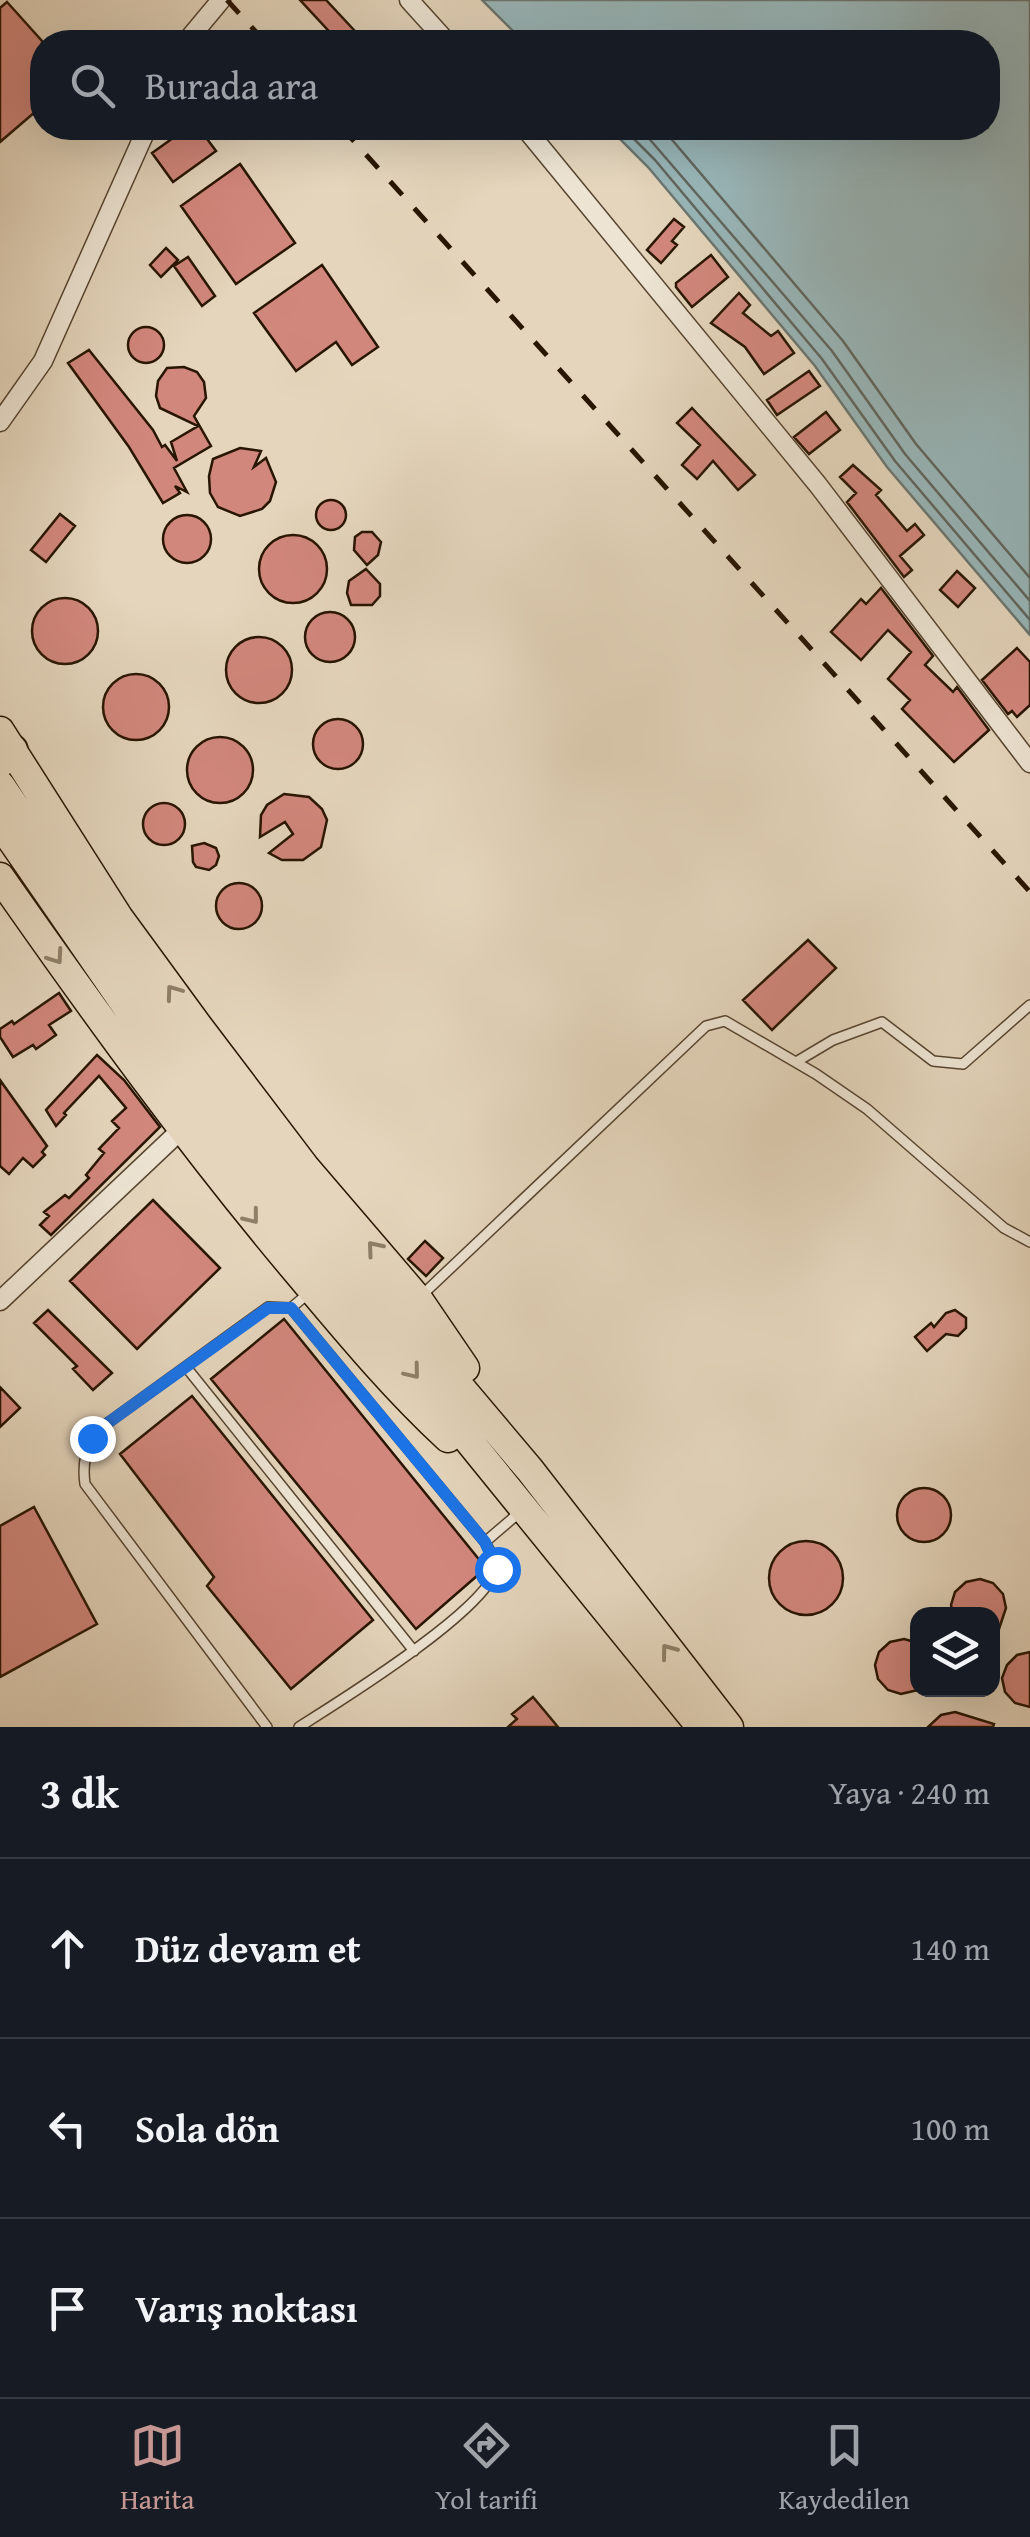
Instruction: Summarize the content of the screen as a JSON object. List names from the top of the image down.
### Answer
{
  "page": {
    "search": "Burada ara",
    "heading": ["3 dk", "Yaya · 240 m"],
    "list": [
      ["Düz devam et", "140 m"],
      ["Sola dön", "100 m"],
      "Varış noktası"
    ],
    "nav": ["Harita", "Yol tarifi", "Kaydedilen"]
  }
}
